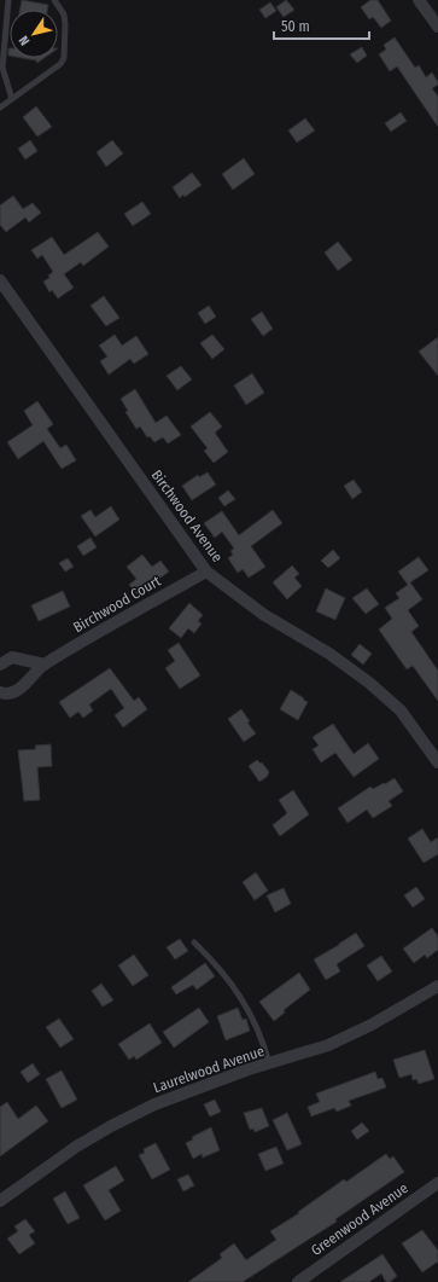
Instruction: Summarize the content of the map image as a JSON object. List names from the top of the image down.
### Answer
{
  "streets": {
    "street": [
      "Birchwood Avenue",
      "Birchwood Court",
      "Laurelwood Avenue",
      "Greenwood Avenue"
    ]
  },
  "crossings": [
    ["Birchwood Avenue", "Birchwood Court"]
  ],
  "scale_bar": "50 m",
  "north": "bottom left"
}
